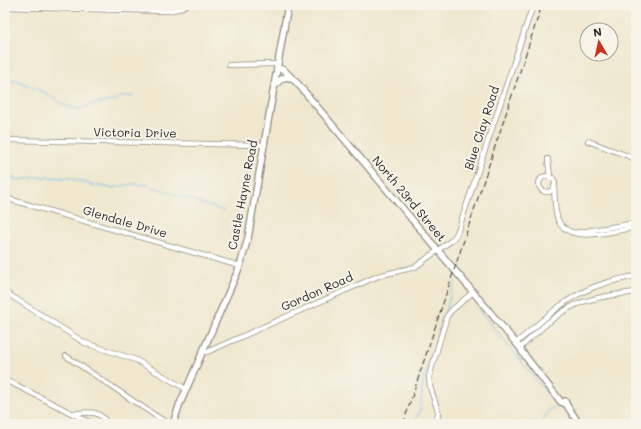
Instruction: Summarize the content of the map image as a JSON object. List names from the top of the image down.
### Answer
{
  "streets": {
    "main road": ["Castle Hayne Road", "North 23rd Street"],
    "street": [
      "Blue Clay Road",
      "Victoria Drive",
      "Glendale Drive",
      "Gordon Road"
    ]
  },
  "crossings": [
    ["Blue Clay Road", "North 23rd Street"],
    ["Blue Clay Road", "Gordon Road"],
    ["Victoria Drive", "Castle Hayne Road"],
    ["Castle Hayne Road", "North 23rd Street"],
    ["Castle Hayne Road", "Glendale Drive"],
    ["Castle Hayne Road", "Gordon Road"],
    ["North 23rd Street", "Gordon Road"]
  ],
  "north": "top"
}
